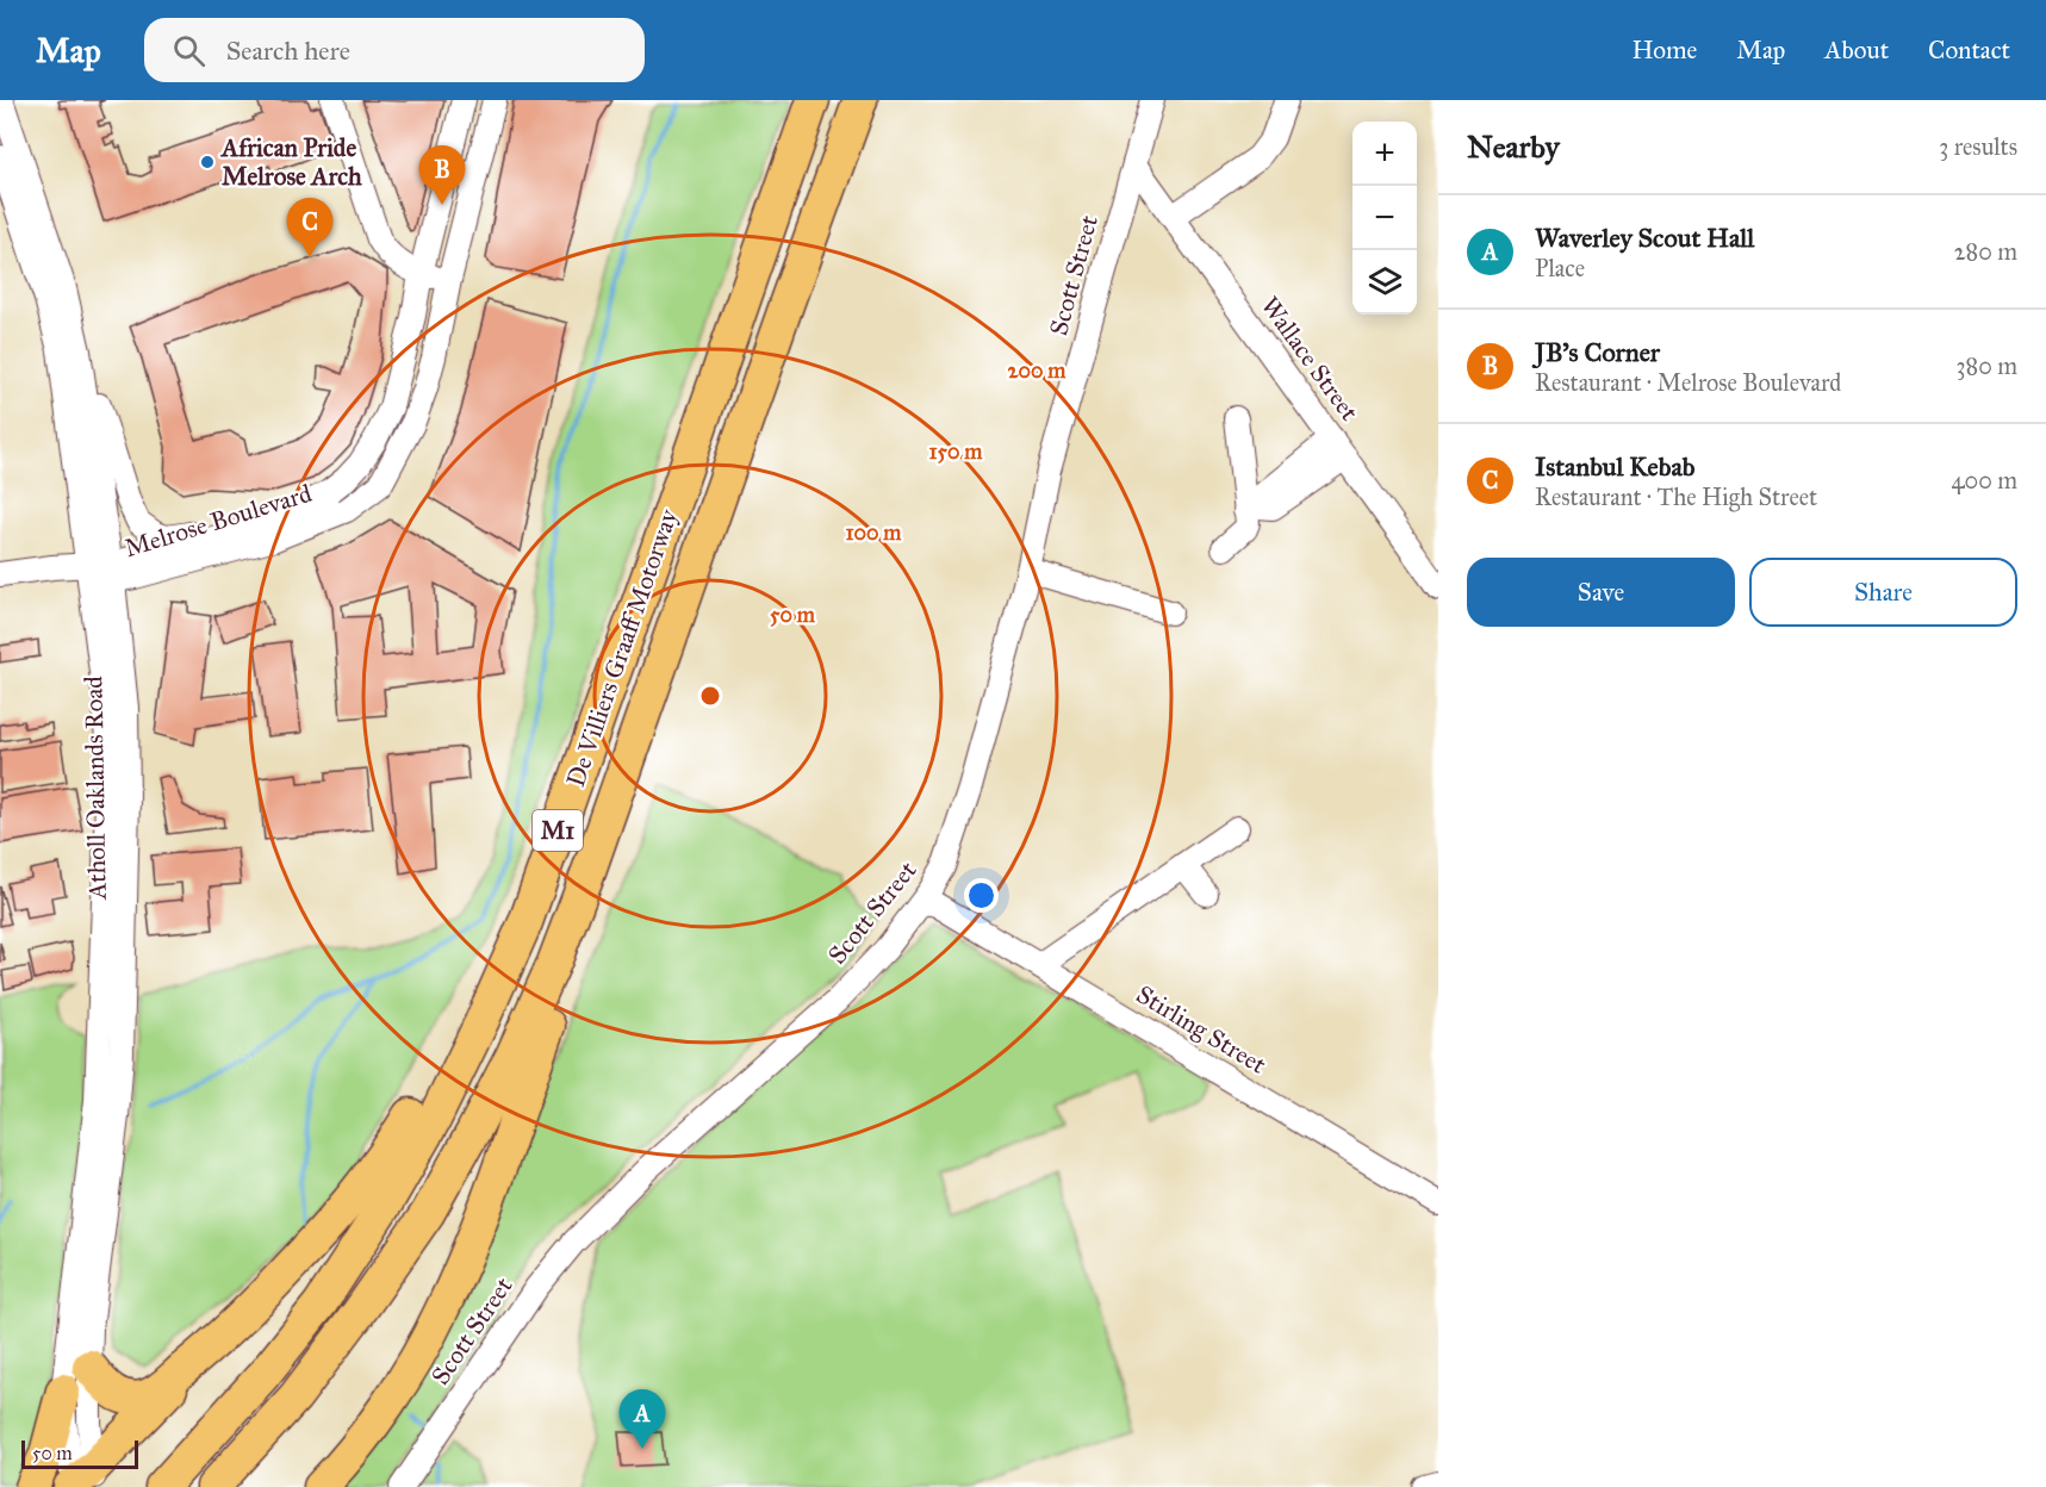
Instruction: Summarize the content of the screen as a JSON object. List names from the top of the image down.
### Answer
{
  "streets": {
    "highway": ["De Villiers Graaff Motorway", "M1"],
    "street": [
      "Scott Street",
      "Wallace Street",
      "Melrose Boulevard",
      "Atholl Oaklands Road",
      "Stirling Street"
    ]
  },
  "crossings": [
    ["Scott Street", "Wallace Street"],
    ["Scott Street", "Stirling Street"],
    ["Melrose Boulevard", "Atholl Oaklands Road"]
  ],
  "places": ["African Pride Melrose Arch"],
  "scale_bar": "50 m",
  "page": {
    "header": "Map",
    "search": "Search here",
    "nav": [
      "Home",
      "Map",
      "About",
      "Contact"
    ],
    "heading": ["Nearby", "3 results"],
    "map_buttons": ["+", "−"],
    "pins": ["B", "C", "A"],
    "list": [
      {
        "mark": "A",
        "name": "Waverley Scout Hall",
        "note": "Place",
        "value": "280 m"
      },
      {
        "mark": "B",
        "name": "JB's Corner",
        "note": "Restaurant · Melrose Boulevard",
        "value": "380 m"
      },
      {
        "mark": "C",
        "name": "Istanbul Kebab",
        "note": "Restaurant · The High Street",
        "value": "400 m"
      }
    ],
    "buttons": ["Save", "Share"],
    "scale": "50 m"
  },
  "rings": [
    "200 m",
    "150 m",
    "100 m",
    "50 m"
  ]
}
